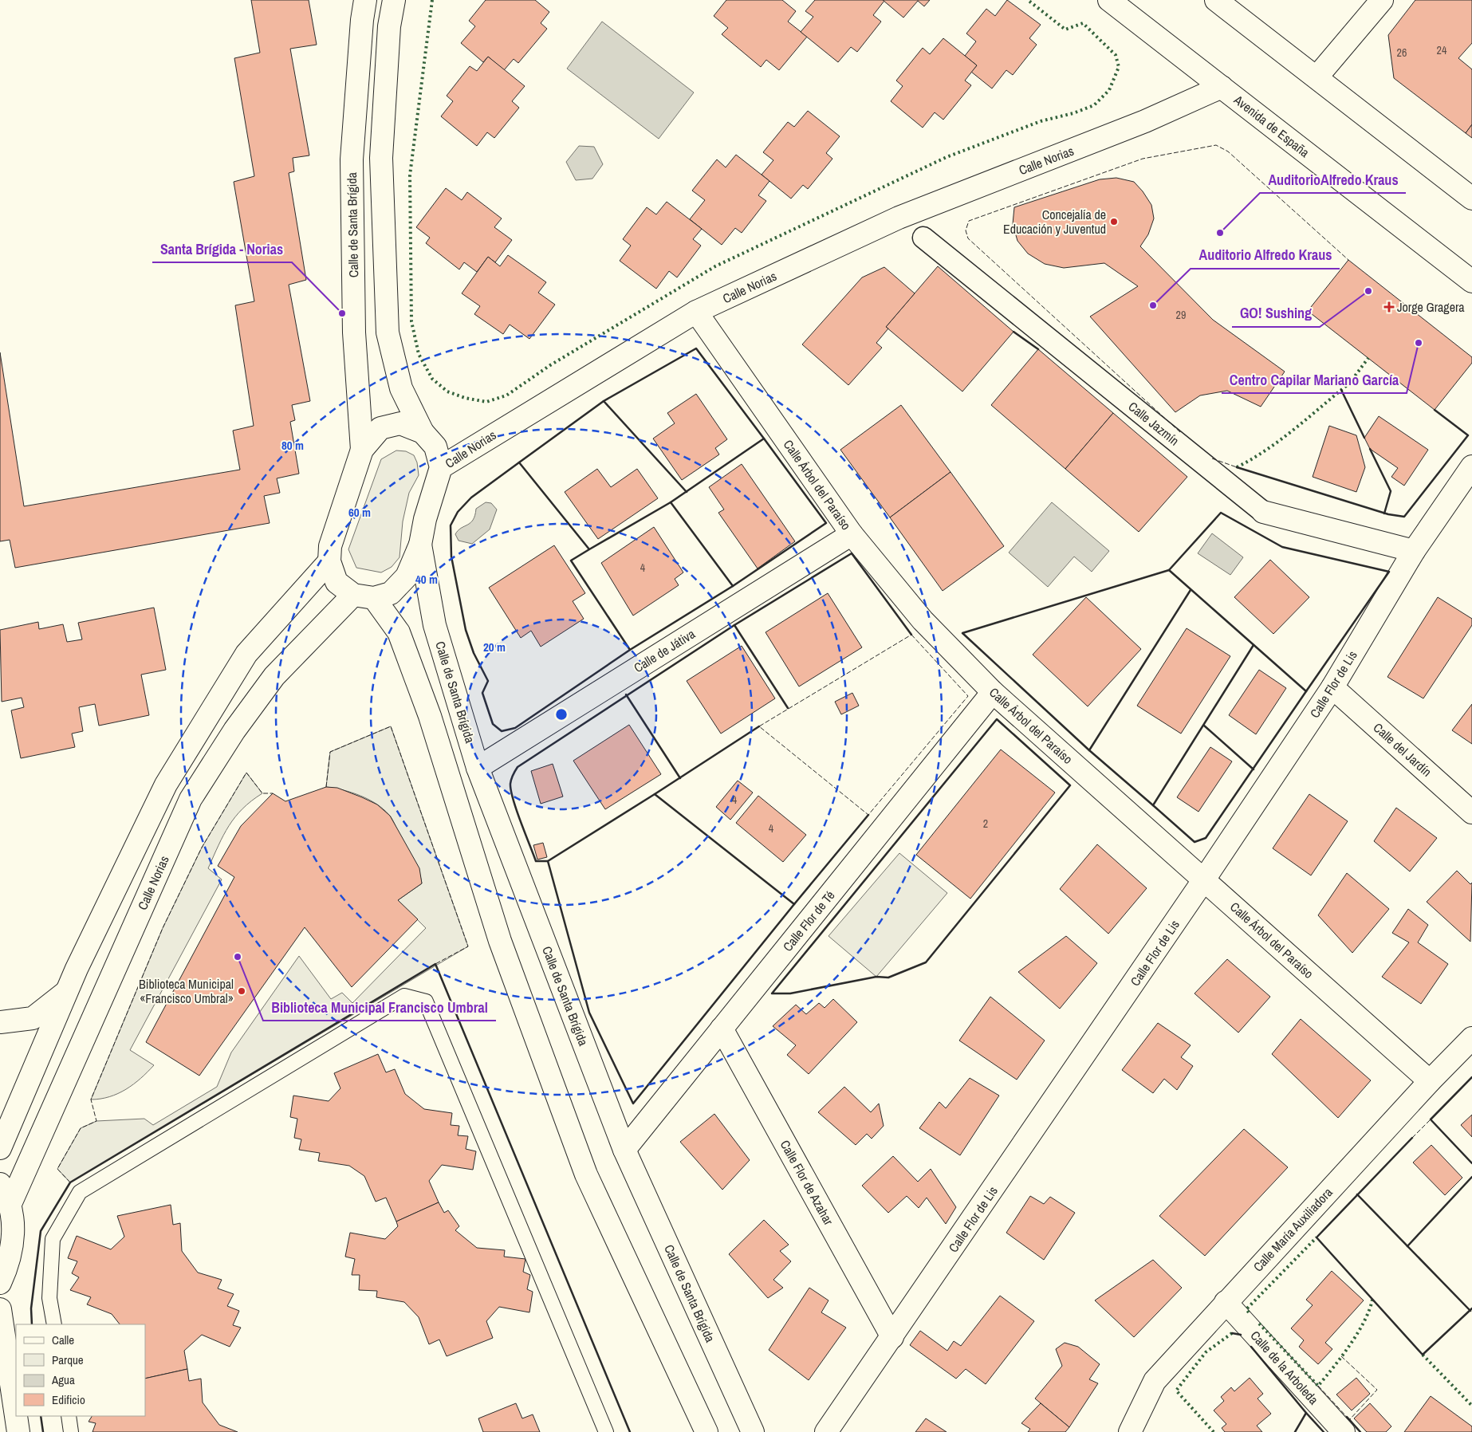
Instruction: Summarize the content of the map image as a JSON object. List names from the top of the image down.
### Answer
{
  "streets": {
    "street": [
      "Avenida de España",
      "Calle Norias",
      "Calle de Santa Brígida",
      "Calle Jazmín",
      "Calle Árbol del Paraíso",
      "Calle de Játiva",
      "Calle Flor de Lis",
      "Calle del Jardín",
      "Calle Flor de Té",
      "Calle Flor de Azahar",
      "Calle María Auxiliadora",
      "Calle de la Arboleda"
    ]
  },
  "crossings": [
    ["Avenida de España", "Calle Norias"],
    ["Calle Norias", "Calle de Santa Brígida"],
    ["Calle Norias", "Calle Árbol del Paraíso"],
    ["Calle de Santa Brígida", "Calle de Játiva"],
    ["Calle de Santa Brígida", "Calle Flor de Té"],
    ["Calle Jazmín", "Calle Flor de Lis"],
    ["Calle Árbol del Paraíso", "Calle de Játiva"],
    ["Calle Árbol del Paraíso", "Calle Flor de Lis"],
    ["Calle Árbol del Paraíso", "Calle Flor de Té"],
    ["Calle Árbol del Paraíso", "Calle María Auxiliadora"],
    ["Calle Flor de Lis", "Calle del Jardín"],
    ["Calle Flor de Lis", "Calle Flor de Azahar"],
    ["Calle Flor de Té", "Calle Flor de Azahar"],
    ["Calle María Auxiliadora", "Calle de la Arboleda"]
  ],
  "places": {
    "other": [
      "Concejalía de Educación y Juventud",
      "AuditorioAlfredo Kraus",
      "GO! Sushing",
      "Auditorio Alfredo Kraus",
      "Santa Brígida - Norias",
      "Centro Capilar Mariano García",
      "Biblioteca Municipal Francisco Umbral",
      "Biblioteca Municipal «Francisco Umbral»"
    ],
    "health": ["Jorge Gragera"]
  },
  "house_numbers": [
    "24",
    "26",
    "29",
    "4",
    "4",
    "2",
    "4"
  ],
  "legend": [
    "Calle",
    "Parque",
    "Agua",
    "Edificio"
  ],
  "rings": [
    "80 m",
    "60 m",
    "40 m",
    "20 m"
  ]
}
